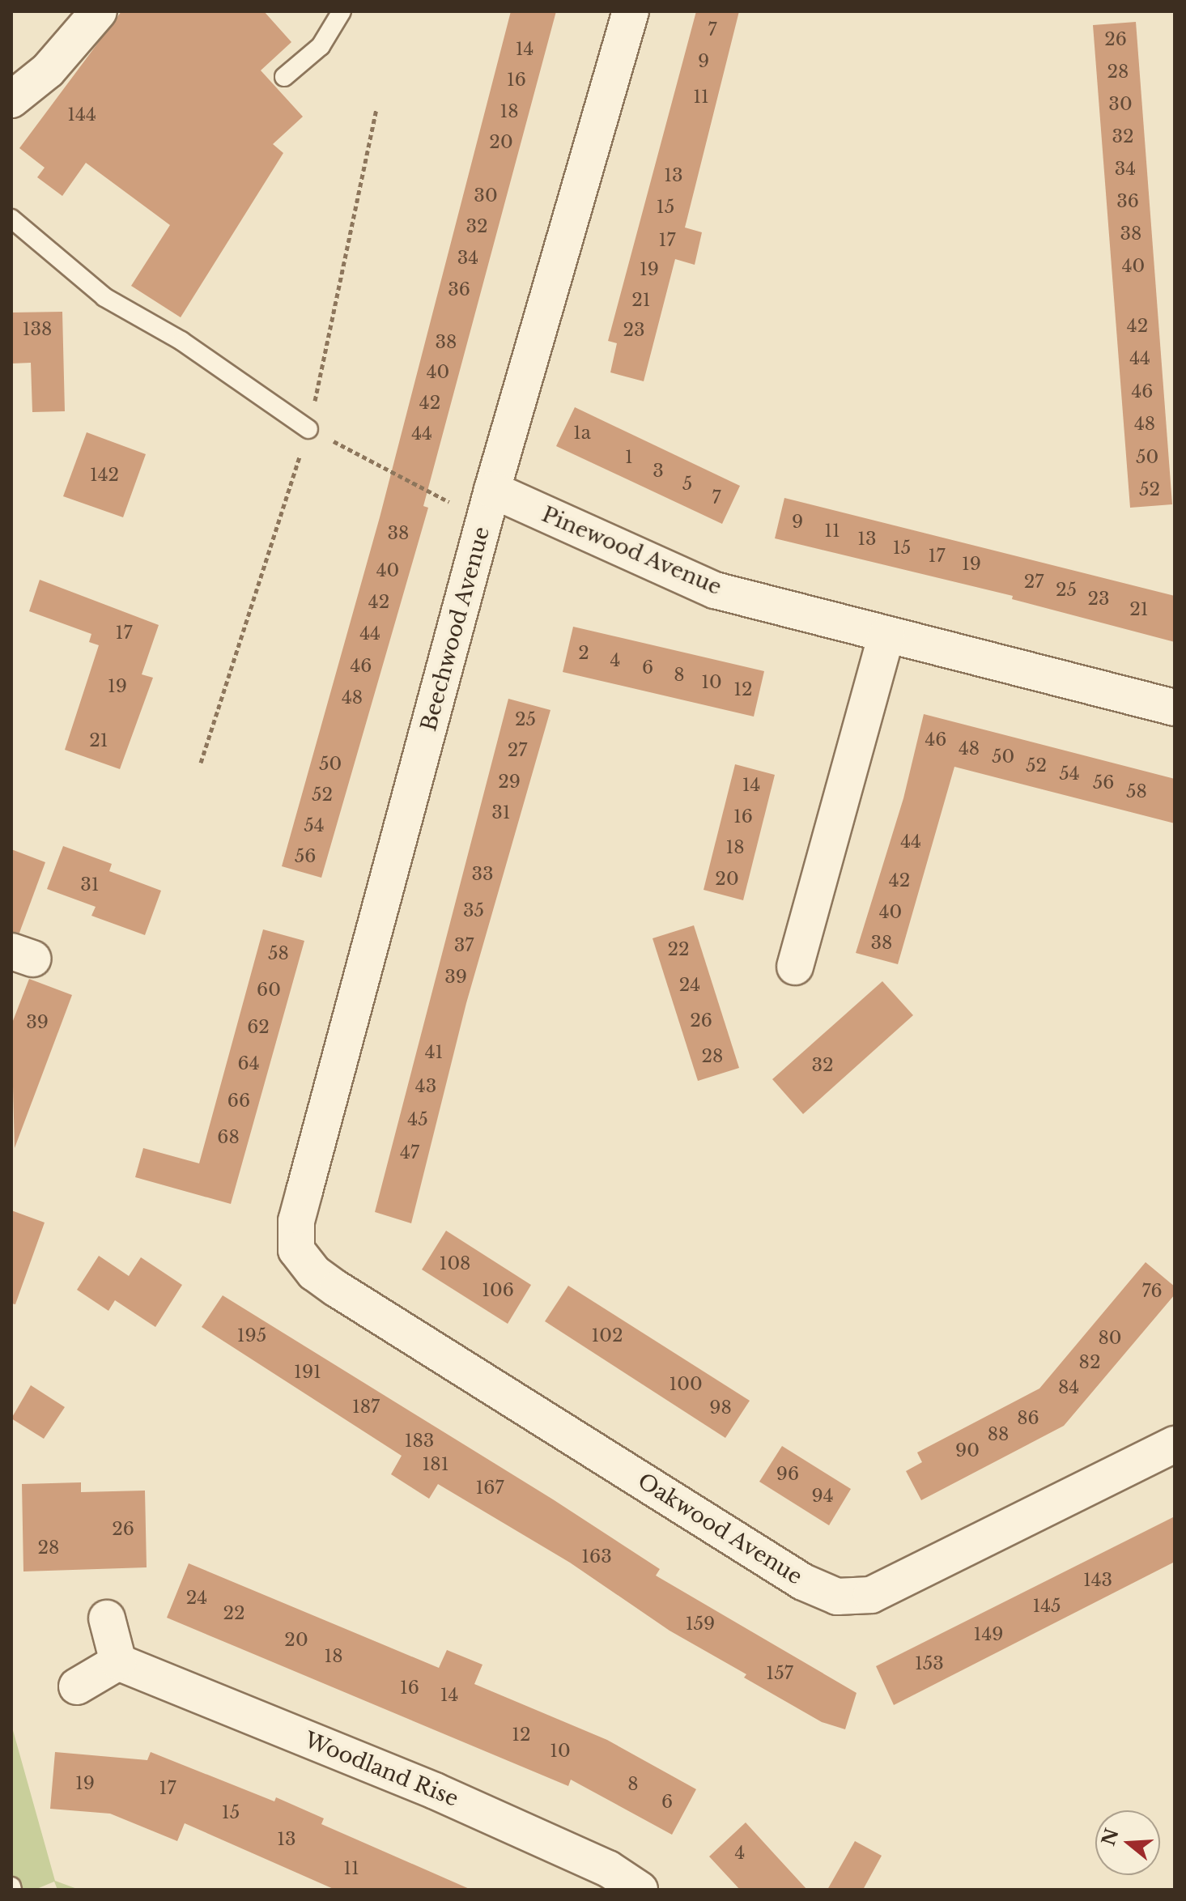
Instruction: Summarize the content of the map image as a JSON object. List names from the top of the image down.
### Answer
{
  "streets": {
    "street": [
      "Pinewood Avenue",
      "Beechwood Avenue",
      "Oakwood Avenue",
      "Woodland Rise"
    ]
  },
  "crossings": [
    ["Pinewood Avenue", "Beechwood Avenue"],
    ["Beechwood Avenue", "Oakwood Avenue"]
  ],
  "house_numbers": [
    "7",
    "26",
    "14",
    "9",
    "28",
    "16",
    "11",
    "30",
    "18",
    "144",
    "32",
    "20",
    "34",
    "13",
    "30",
    "36",
    "15",
    "32",
    "38",
    "17",
    "34",
    "40",
    "19",
    "36",
    "21",
    "42",
    "138",
    "23",
    "38",
    "44",
    "40",
    "46",
    "42",
    "48",
    "1a",
    "44",
    "1",
    "50",
    "3",
    "142",
    "5",
    "52",
    "7",
    "9",
    "11",
    "38",
    "13",
    "15",
    "17",
    "19",
    "40",
    "27",
    "25",
    "23",
    "42",
    "21",
    "17",
    "44",
    "2",
    "4",
    "46",
    "6",
    "8",
    "10",
    "19",
    "12",
    "48",
    "25",
    "46",
    "21",
    "48",
    "27",
    "50",
    "50",
    "52",
    "54",
    "29",
    "56",
    "14",
    "58",
    "52",
    "31",
    "16",
    "54",
    "44",
    "18",
    "56",
    "33",
    "20",
    "42",
    "31",
    "35",
    "40",
    "38",
    "37",
    "22",
    "58",
    "39",
    "24",
    "60",
    "26",
    "39",
    "62",
    "41",
    "28",
    "64",
    "32",
    "43",
    "66",
    "45",
    "68",
    "47",
    "108",
    "106",
    "76",
    "195",
    "102",
    "80",
    "82",
    "191",
    "100",
    "84",
    "187",
    "98",
    "86",
    "88",
    "183",
    "90",
    "181",
    "96",
    "167",
    "94",
    "26",
    "28",
    "163",
    "143",
    "24",
    "145",
    "22",
    "159",
    "149",
    "20",
    "18",
    "153",
    "157",
    "16",
    "14",
    "12",
    "10",
    "19",
    "8",
    "17",
    "6",
    "15",
    "13",
    "4",
    "11"
  ],
  "north": "left"
}
